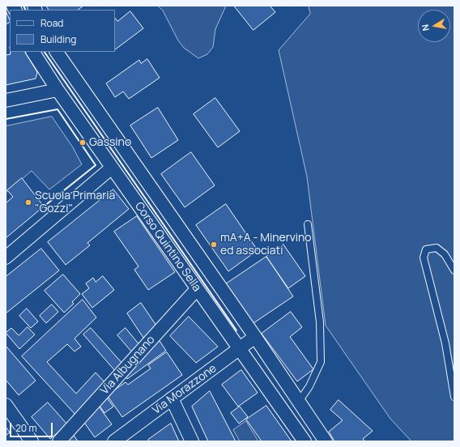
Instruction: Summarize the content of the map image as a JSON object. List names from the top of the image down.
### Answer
{
  "streets": {
    "street": ["Corso Quintino Sella", "Via Albugnano", "Via Morazzone"]
  },
  "crossings": [
    ["Corso Quintino Sella", "Via Albugnano"],
    ["Corso Quintino Sella", "Via Morazzone"]
  ],
  "places": ["Gassino", "Scuola Primaria \"Gozzi\"", "mA+A - Minervino ed associati"],
  "legend": ["Road", "Building"],
  "scale_bar": "20 m",
  "north": "left"
}
